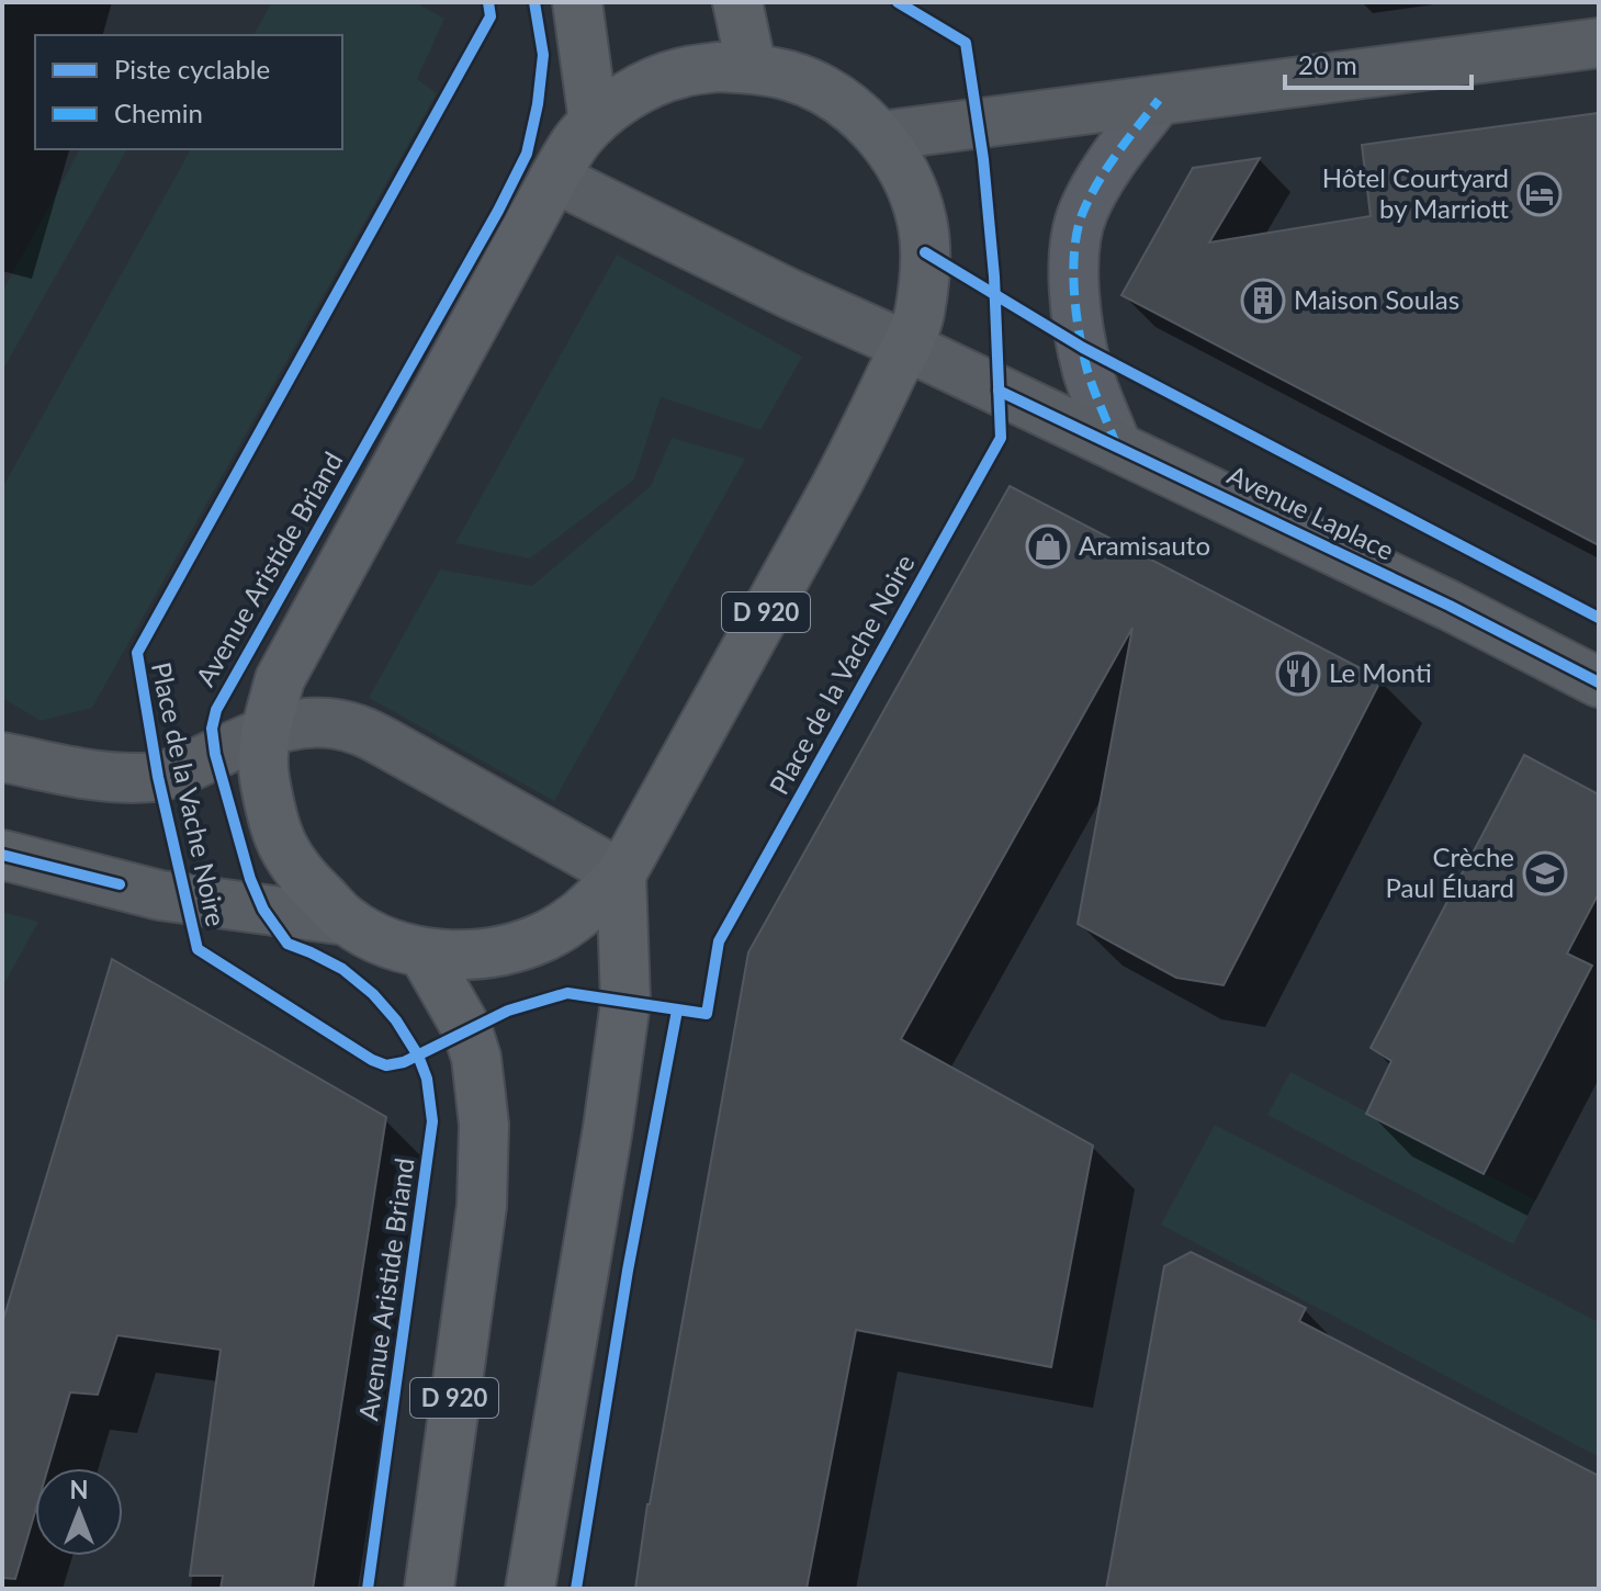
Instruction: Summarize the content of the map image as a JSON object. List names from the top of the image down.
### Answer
{
  "streets": {
    "main road": ["Avenue Laplace", "D 920"],
    "cycle path": ["Avenue Aristide Briand", "Place de la Vache Noire"]
  },
  "crossings": [
    ["Avenue Laplace", "D 920"]
  ],
  "places": {
    "hotel": ["Hôtel Courtyard by Marriott"],
    "building": ["Maison Soulas"],
    "shop": ["Aramisauto"],
    "restaurant": ["Le Monti"],
    "school or university": ["Crèche Paul Éluard"]
  },
  "legend": ["Piste cyclable", "Chemin"],
  "scale_bar": "20 m",
  "north": "top"
}
